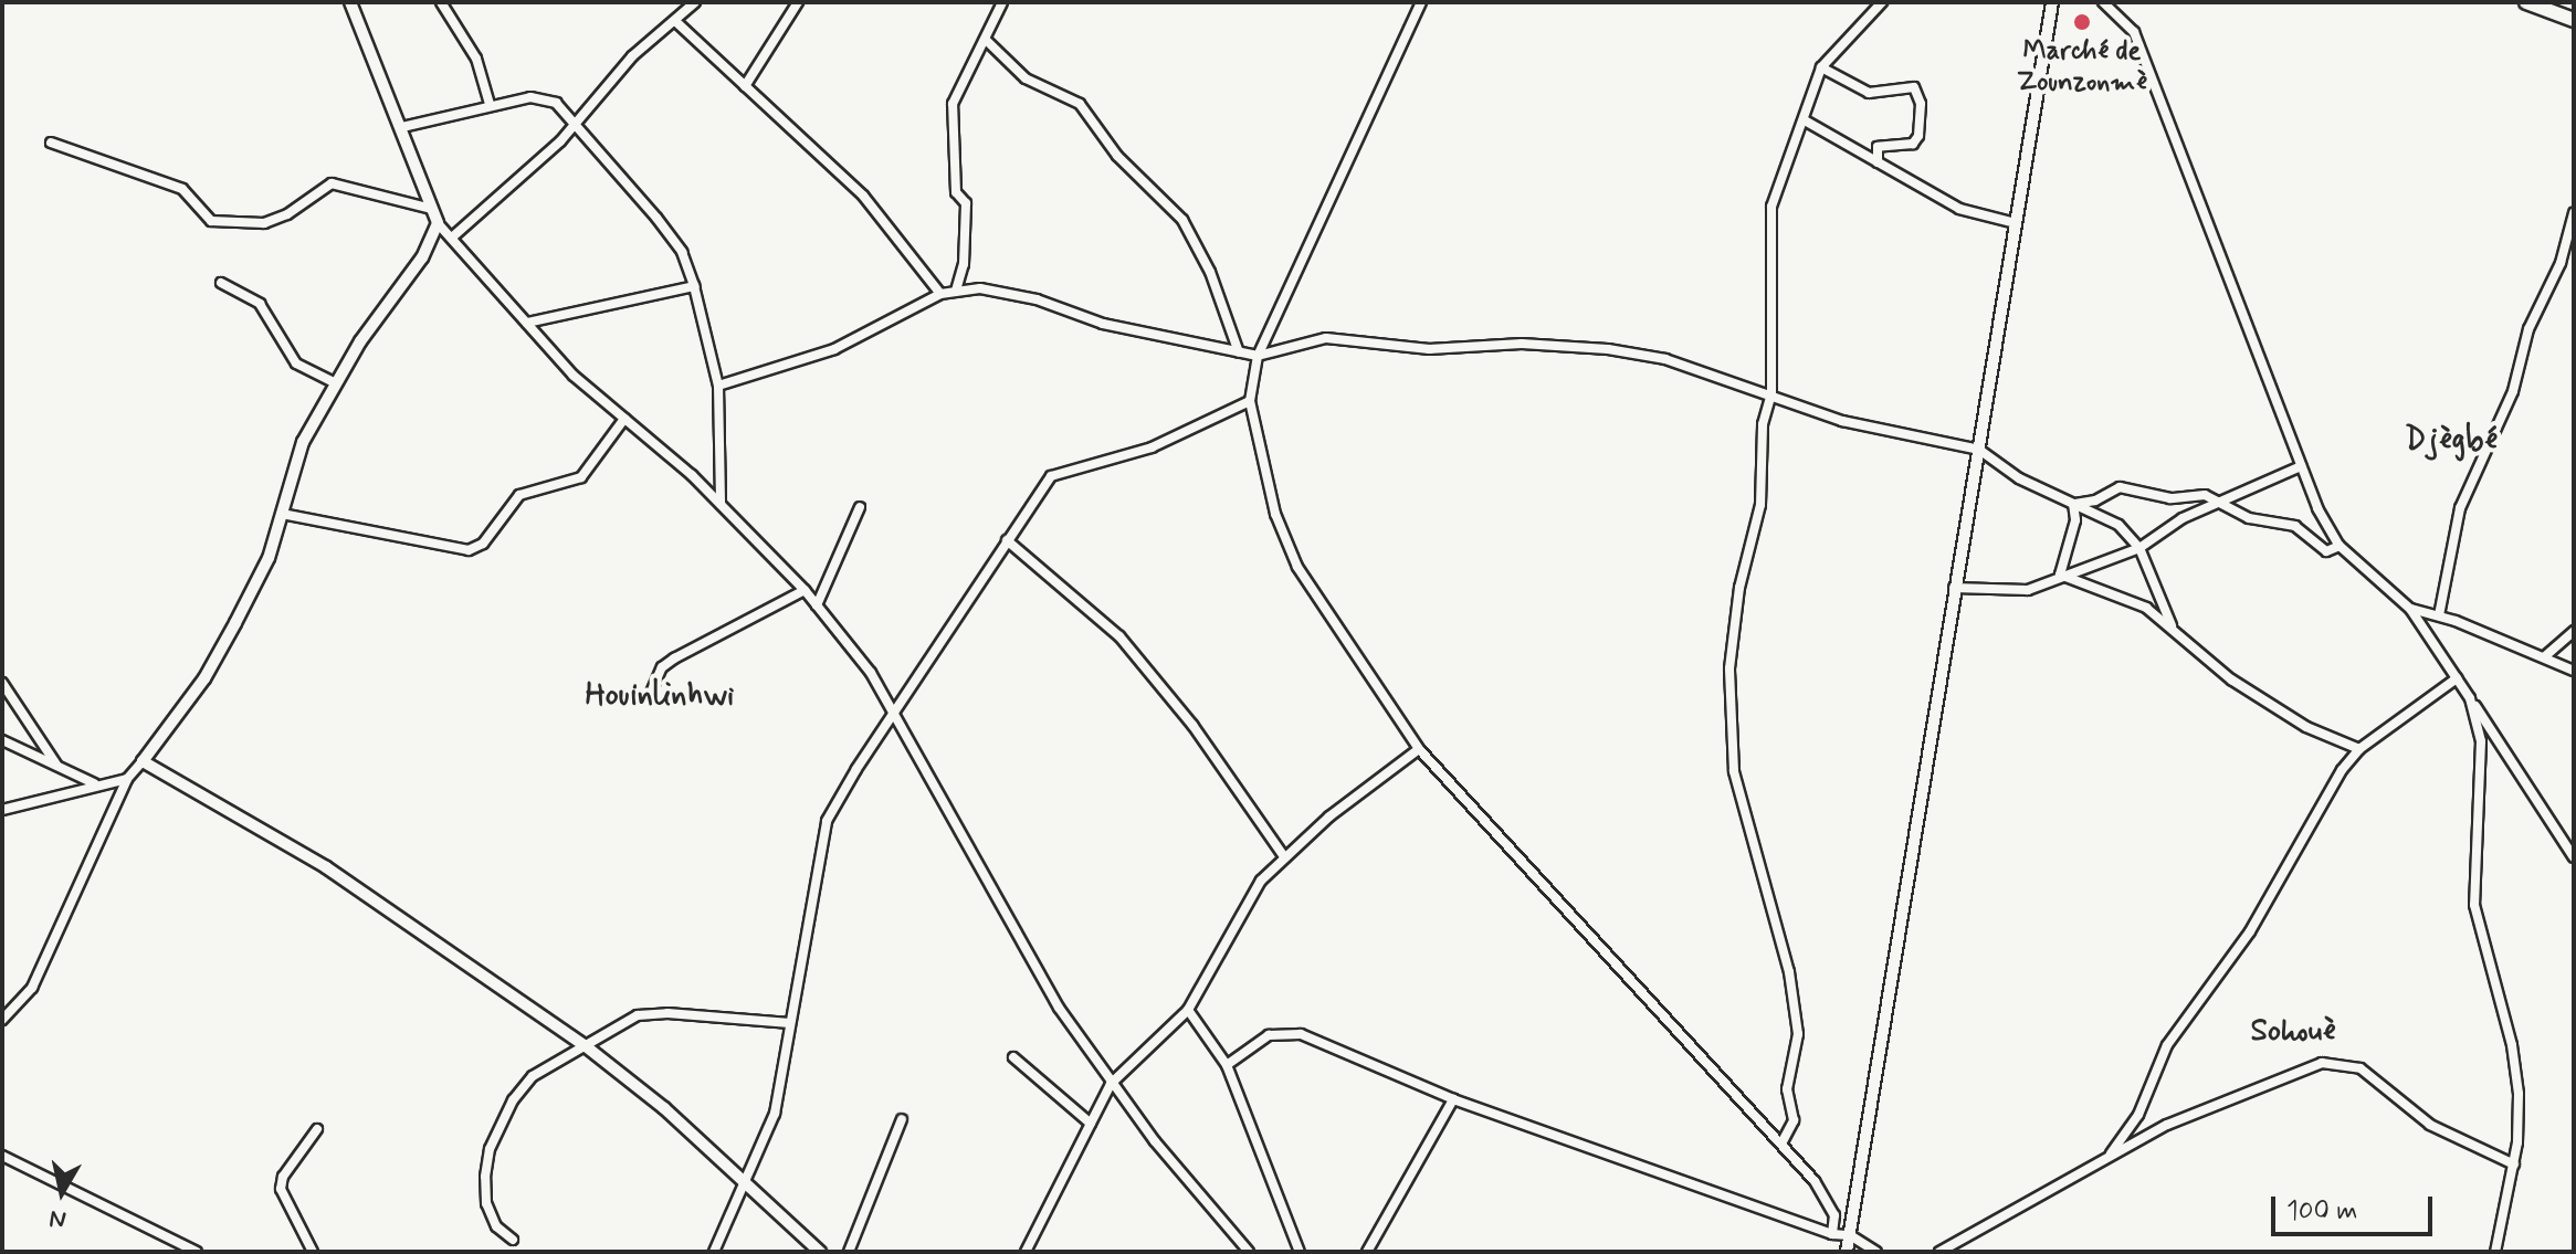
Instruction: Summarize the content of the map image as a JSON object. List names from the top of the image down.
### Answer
{
  "districts": ["Djègbé", "Houinlinhwi", "Sohouè"],
  "places": ["Marché de Zounzonmè"],
  "scale_bar": "100 m",
  "north": "bottom"
}
